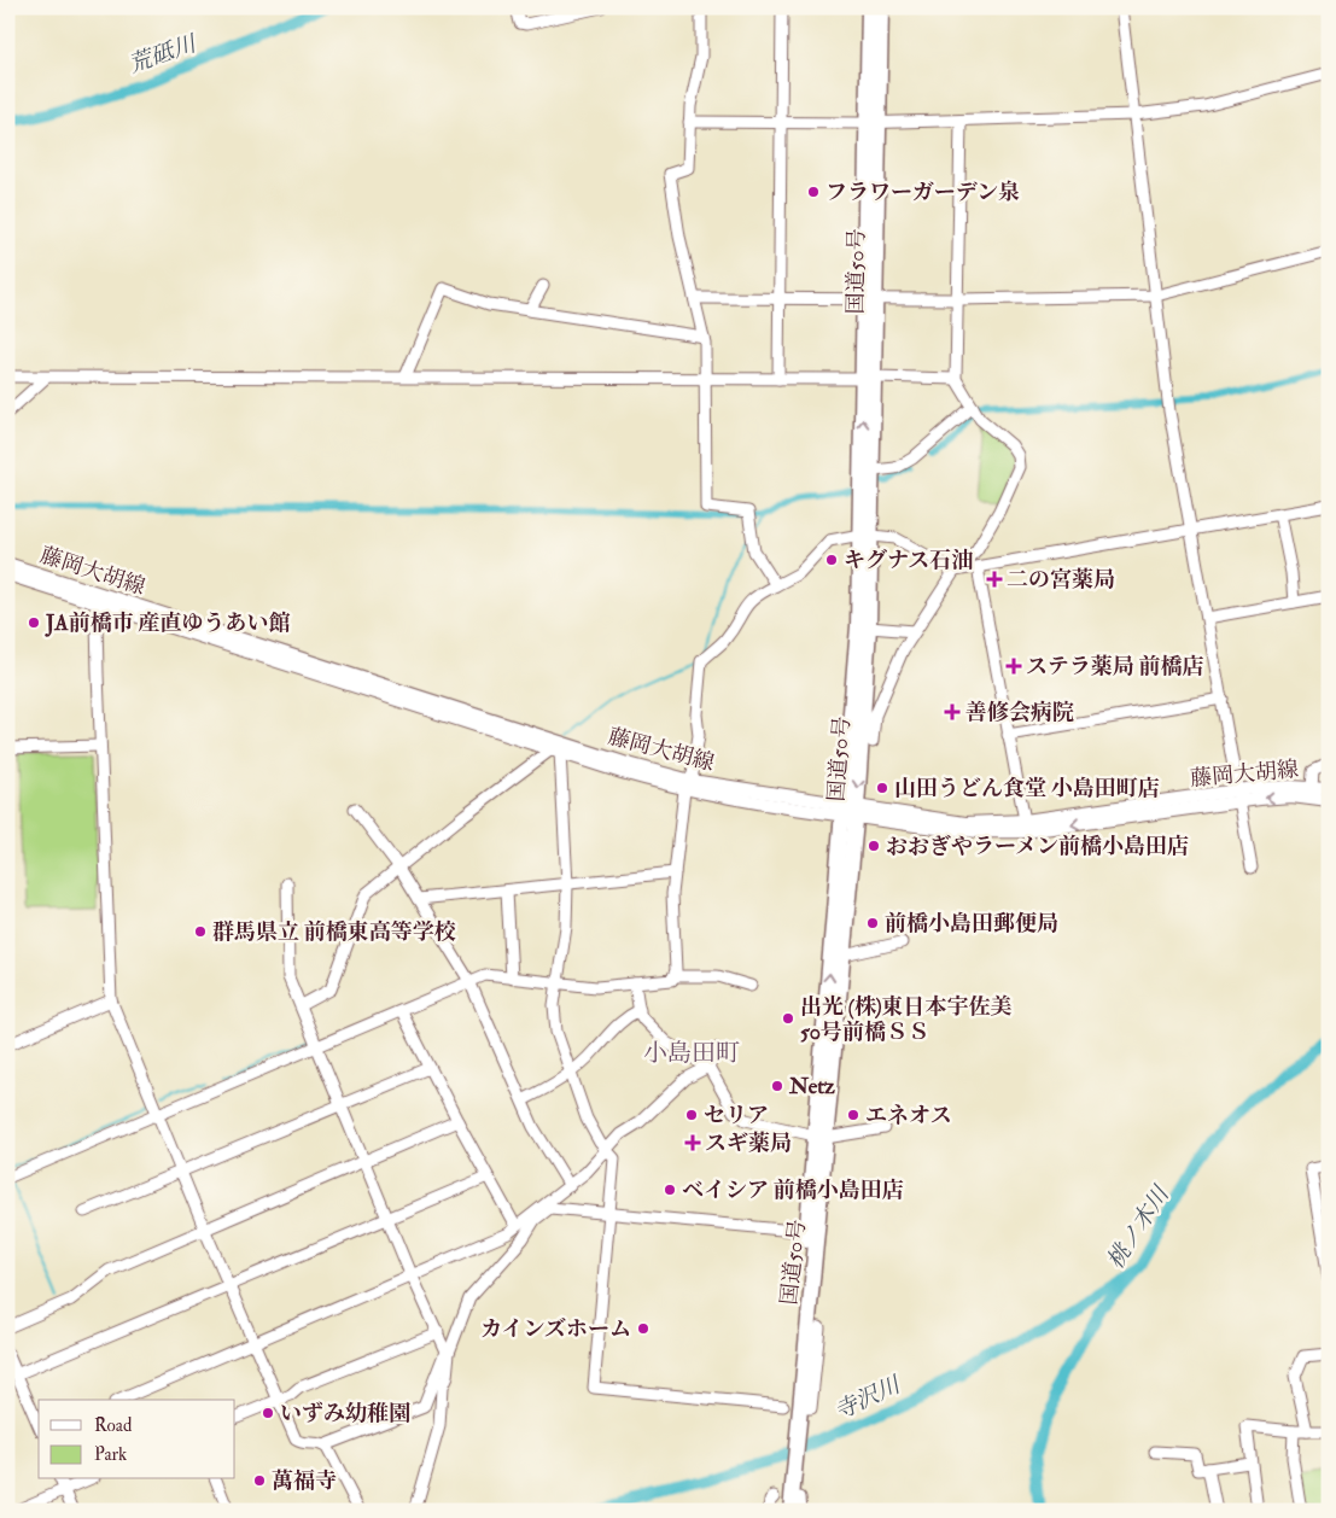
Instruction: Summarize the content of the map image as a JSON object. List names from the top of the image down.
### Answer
{
  "streets": {
    "highway": ["国道50号"],
    "main road": ["藤岡大胡線"]
  },
  "crossings": [
    ["国道50号", "藤岡大胡線"]
  ],
  "districts": ["小島田町"],
  "water": ["荒砥川", "桃ノ木川", "寺沢川"],
  "places": {
    "other": [
      "フラワーガーデン泉",
      "キグナス石油",
      "JA前橋市 産直ゆうあい館",
      "山田うどん食堂 小島田町店",
      "おおぎやラーメン前橋小島田店",
      "前橋小島田郵便局",
      "群馬県立 前橋東高等学校",
      "出光 (株)東日本宇佐美 50号前橋ＳＳ",
      "Netz",
      "セリア",
      "エネオス",
      "ベイシア 前橋小島田店",
      "カインズホーム",
      "いずみ幼稚園",
      "萬福寺"
    ],
    "health": [
      "二の宮薬局",
      "ステラ薬局 前橋店",
      "善修会病院",
      "スギ薬局"
    ]
  },
  "legend": ["Road", "Park"]
}
